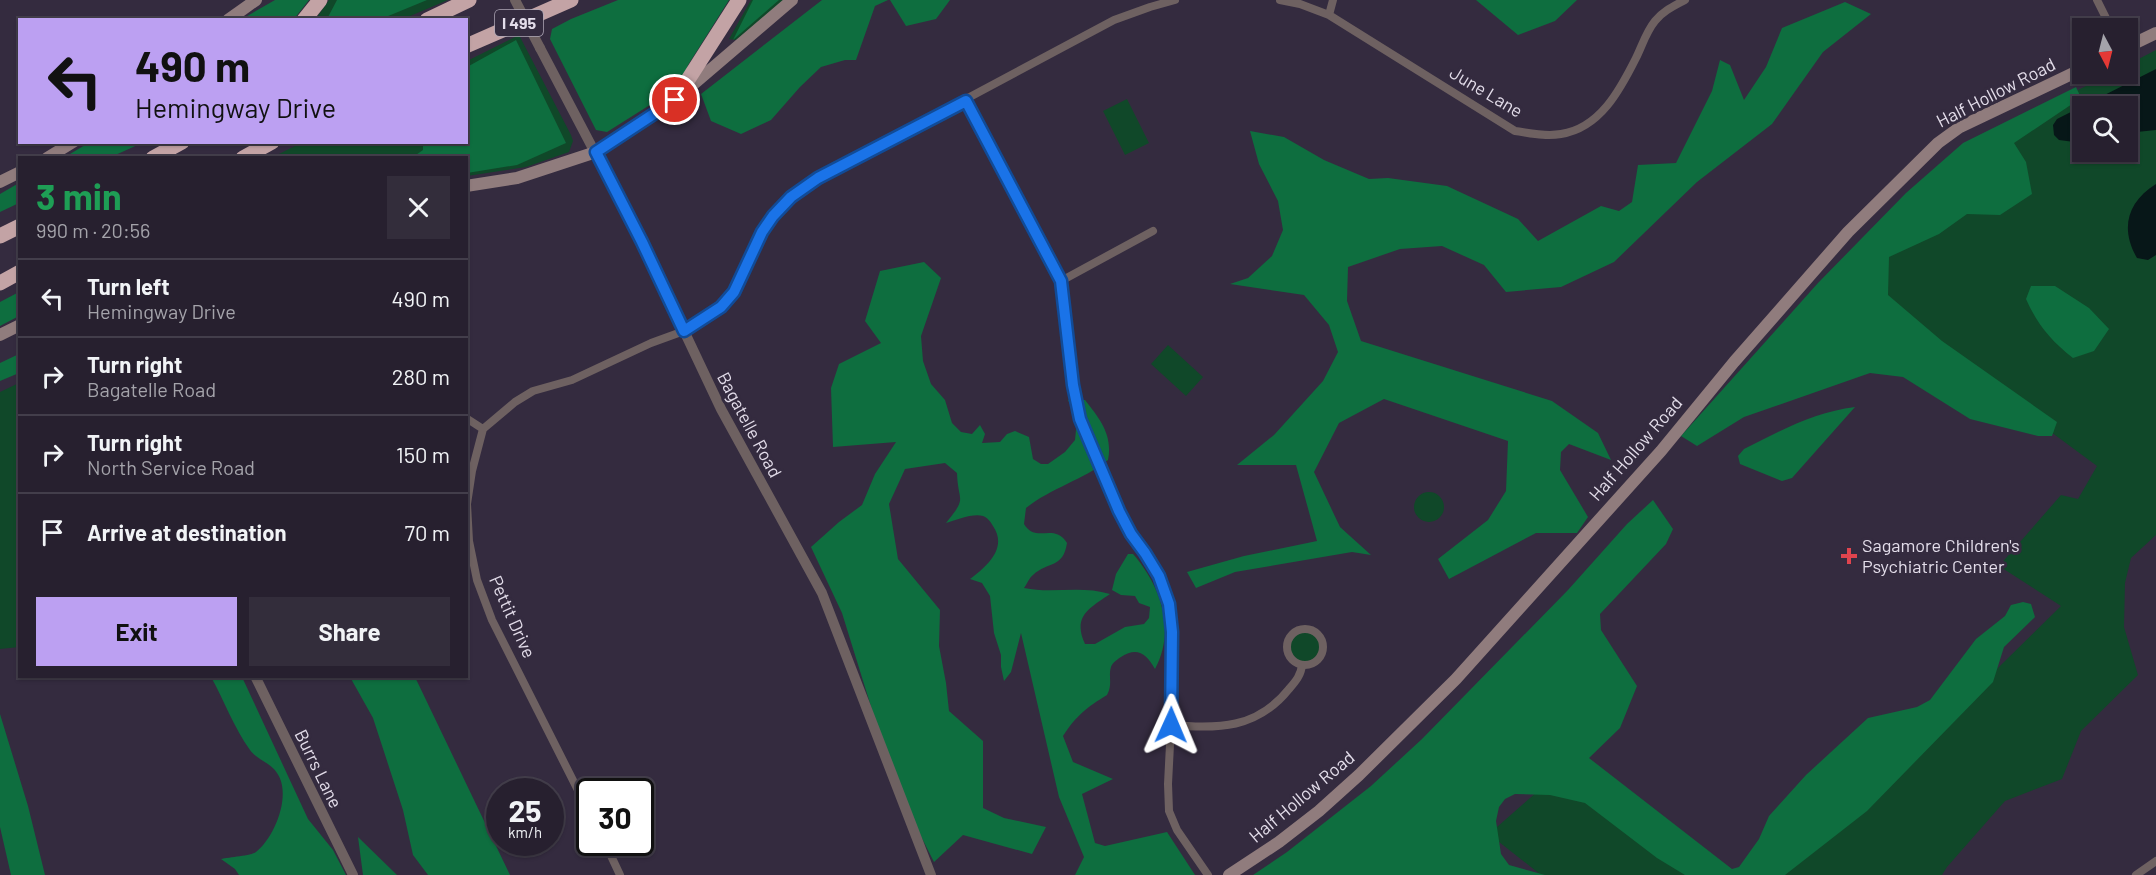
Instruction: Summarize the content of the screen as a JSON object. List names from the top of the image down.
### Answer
{
  "streets": {
    "highway": ["I 495"],
    "main road": ["Half Hollow Road"],
    "street": [
      "June Lane",
      "Bagatelle Road",
      "Pettit Drive",
      "Burrs Lane"
    ]
  },
  "places": {
    "health": ["Sagamore Children's Psychiatric Center"]
  },
  "north": "bottom",
  "page": {
    "turn": ["490 m", "Hemingway Drive"],
    "heading": ["3 min", "990 m · 20:56"],
    "list": [
      {
        "name": "Turn left",
        "note": "Hemingway Drive",
        "value": "490 m"
      },
      {
        "name": "Turn right",
        "note": "Bagatelle Road",
        "value": "280 m"
      },
      {
        "name": "Turn right",
        "note": "North Service Road",
        "value": "150 m"
      },
      {
        "name": "Arrive at destination",
        "value": "70 m"
      }
    ],
    "buttons": ["Exit", "Share"],
    "speed": "25 km/h",
    "limit": "30"
  }
}
